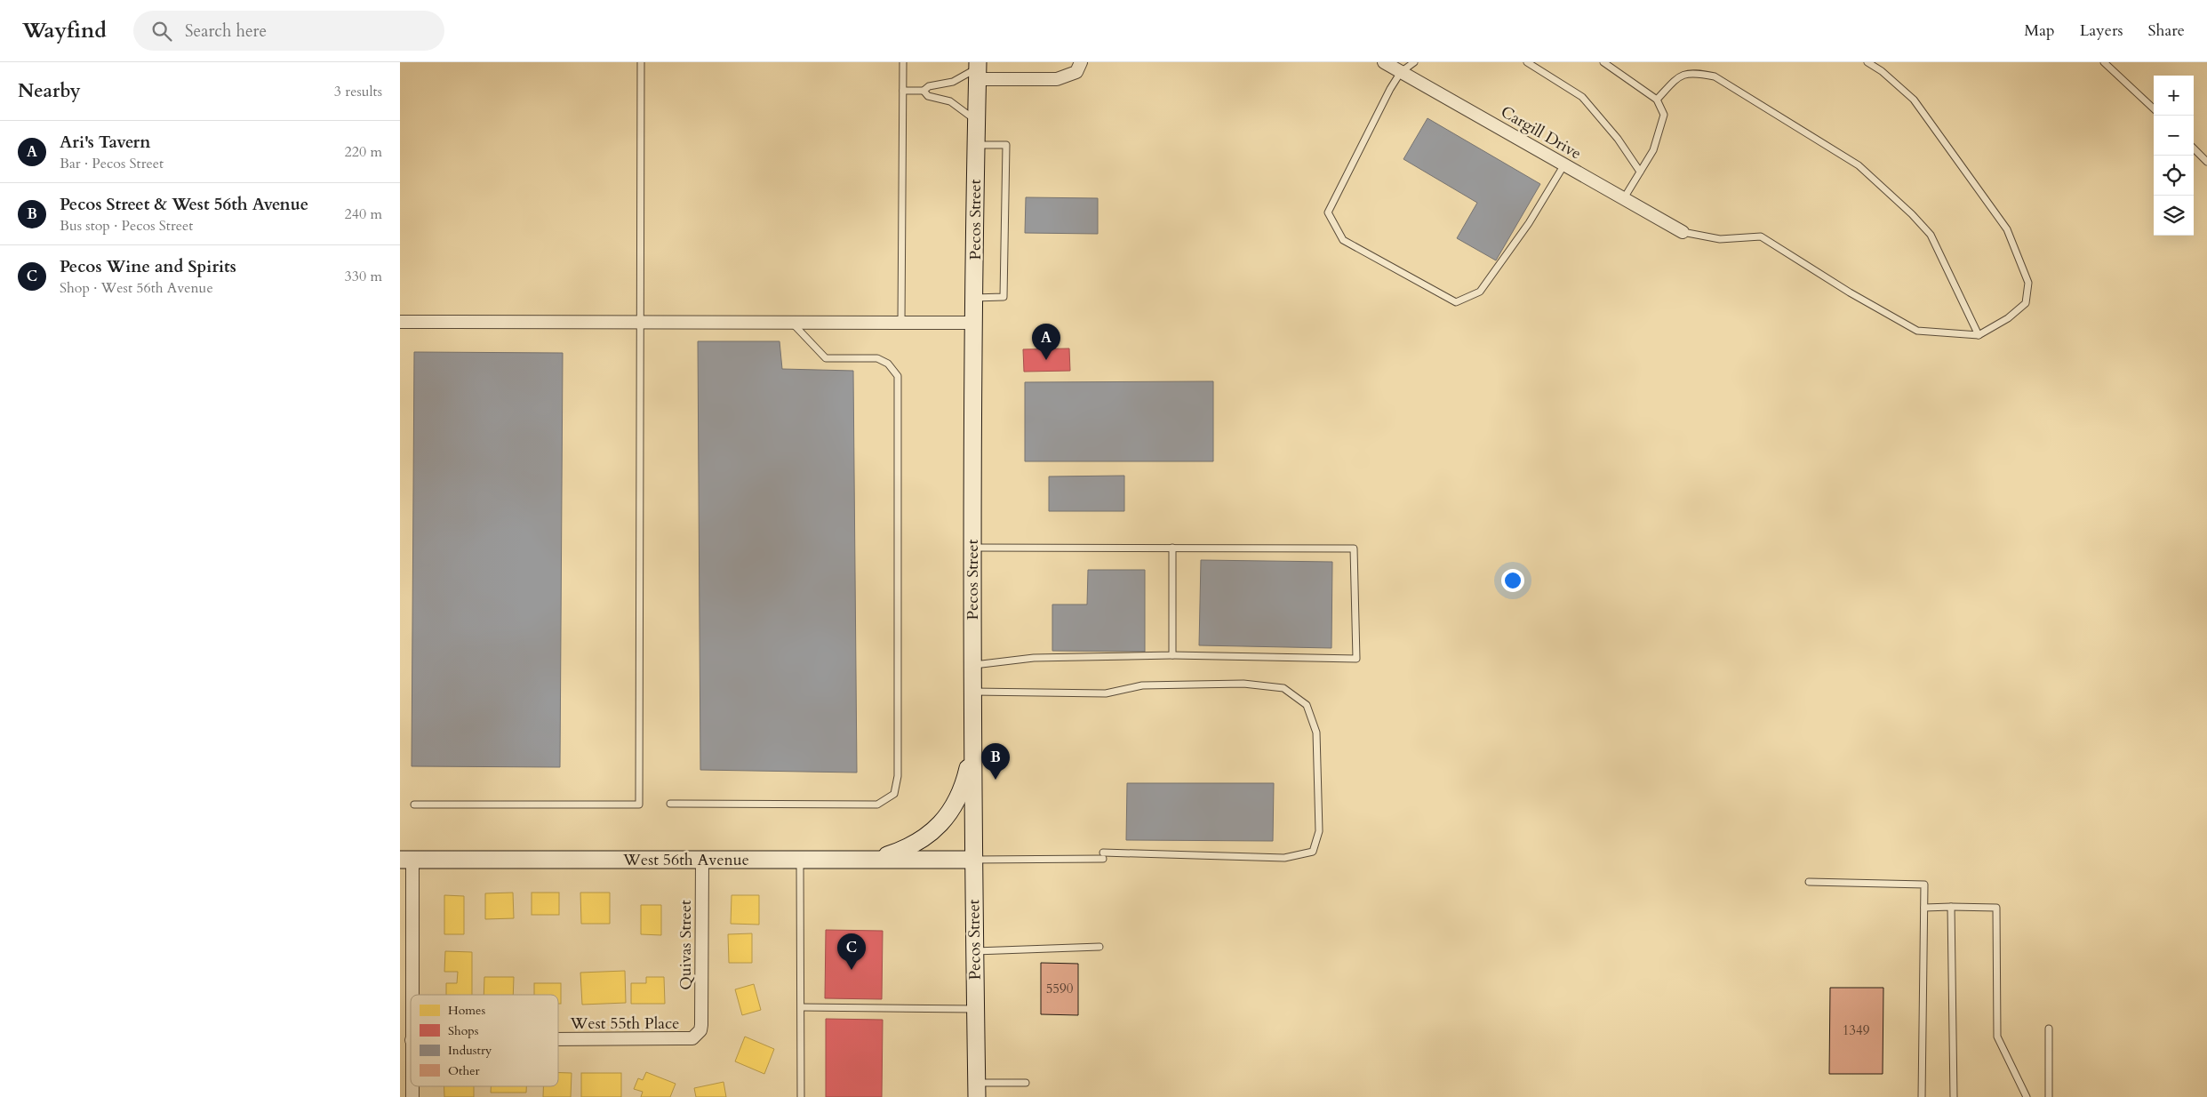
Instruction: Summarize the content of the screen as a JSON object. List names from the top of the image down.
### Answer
{
  "streets": {
    "main road": ["Pecos Street", "West 56th Avenue"],
    "street": ["Cargill Drive", "Quivas Street", "West 55th Place"]
  },
  "crossings": [
    ["Pecos Street", "West 56th Avenue"],
    ["West 56th Avenue", "Quivas Street"],
    ["Quivas Street", "West 55th Place"]
  ],
  "house_numbers": ["5590", "1349"],
  "legend": [
    "Homes",
    "Shops",
    "Industry",
    "Other"
  ],
  "page": {
    "header": "Wayfind",
    "search": "Search here",
    "nav": ["Map", "Layers", "Share"],
    "heading": ["Nearby", "3 results"],
    "map_buttons": ["+", "−"],
    "list": [
      {
        "mark": "A",
        "name": "Ari's Tavern",
        "note": "Bar · Pecos Street",
        "value": "220 m"
      },
      {
        "mark": "B",
        "name": "Pecos Street & West 56th Avenue",
        "note": "Bus stop · Pecos Street",
        "value": "240 m"
      },
      {
        "mark": "C",
        "name": "Pecos Wine and Spirits",
        "note": "Shop · West 56th Avenue",
        "value": "330 m"
      }
    ],
    "pins": ["A", "B", "C"]
  }
}
